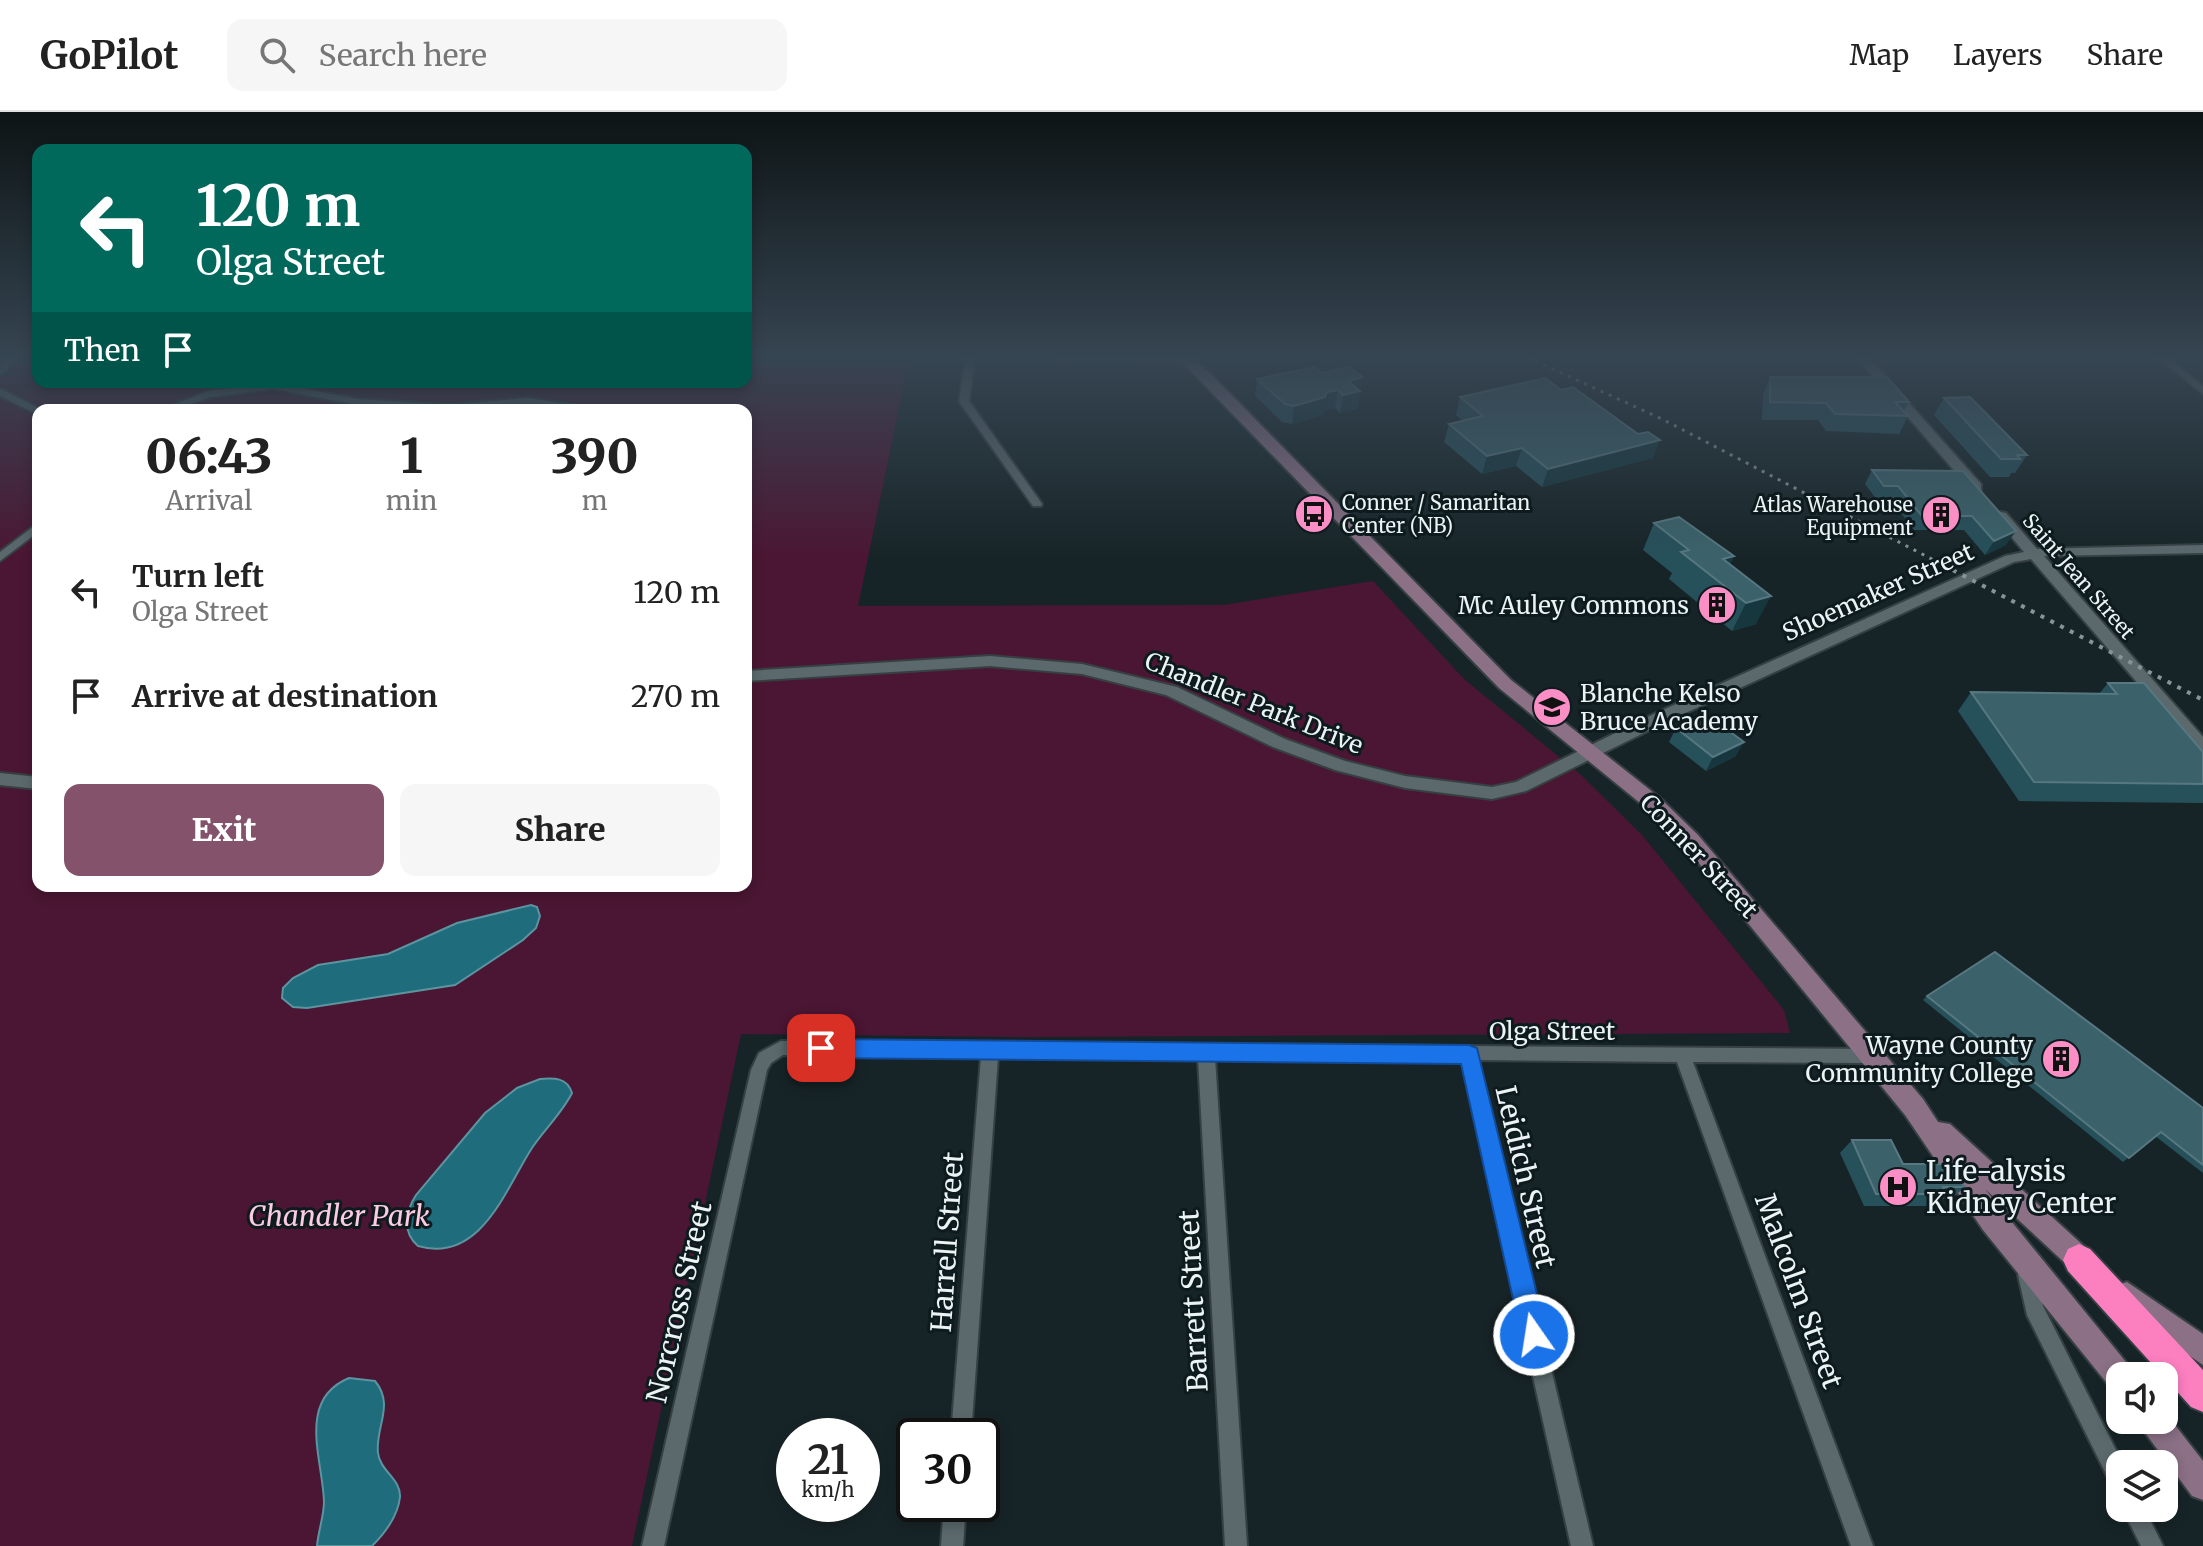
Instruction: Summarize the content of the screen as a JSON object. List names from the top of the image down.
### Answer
{
  "streets": {
    "main road": ["Conner Street"],
    "street": [
      "Saint Jean Street",
      "Shoemaker Street",
      "Chandler Park Drive",
      "Olga Street",
      "Leidich Street",
      "Harrell Street",
      "Malcolm Street",
      "Barrett Street",
      "Norcross Street"
    ]
  },
  "crossings": [
    ["Saint Jean Street", "Shoemaker Street"],
    ["Shoemaker Street", "Chandler Park Drive"],
    ["Shoemaker Street", "Conner Street"],
    ["Chandler Park Drive", "Conner Street"],
    ["Conner Street", "Olga Street"],
    ["Olga Street", "Leidich Street"],
    ["Olga Street", "Harrell Street"],
    ["Olga Street", "Malcolm Street"],
    ["Olga Street", "Barrett Street"],
    ["Olga Street", "Norcross Street"]
  ],
  "parks": ["Chandler Park"],
  "places": {
    "bus stop": ["Conner / Samaritan Center (NB)"],
    "building": ["Atlas Warehouse Equipment", "Mc Auley Commons", "Wayne County Community College"],
    "school or university": ["Blanche Kelso Bruce Academy"],
    "hospital": ["Life-alysis Kidney Center"]
  },
  "page": {
    "header": "GoPilot",
    "search": "Search here",
    "nav": ["Map", "Layers", "Share"],
    "turn": ["120 m", "Olga Street"],
    "then": "Then",
    "eta": [
      "06:43",
      "Arrival",
      "1",
      "min",
      "390",
      "m"
    ],
    "list": [
      {
        "name": "Turn left",
        "note": "Olga Street",
        "value": "120 m"
      },
      {
        "name": "Arrive at destination",
        "value": "270 m"
      }
    ],
    "buttons": ["Exit", "Share"],
    "speed": "21 km/h",
    "limit": "30"
  }
}
